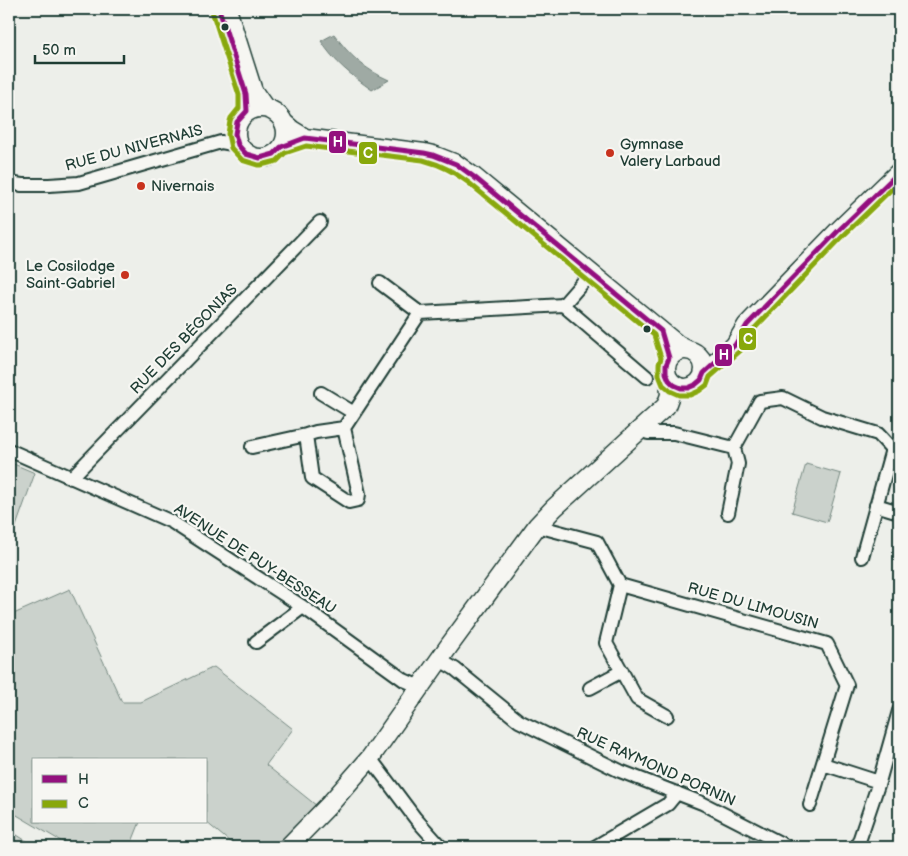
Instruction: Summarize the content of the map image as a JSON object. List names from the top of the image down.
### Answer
{
  "streets": {
    "street": [
      "RUE DU NIVERNAIS",
      "RUE DES BÉGONIAS",
      "AVENUE DE PUY-BESSEAU",
      "RUE DU LIMOUSIN",
      "RUE RAYMOND PORNIN"
    ]
  },
  "crossings": [
    ["RUE DES BÉGONIAS", "AVENUE DE PUY-BESSEAU"]
  ],
  "places": ["Gymnase Valery Larbaud", "Nivernais", "Le Cosilodge Saint-Gabriel"],
  "lines": ["transit line H", "transit line C"],
  "legend": ["H", "C"],
  "scale_bar": "50 m"
}
